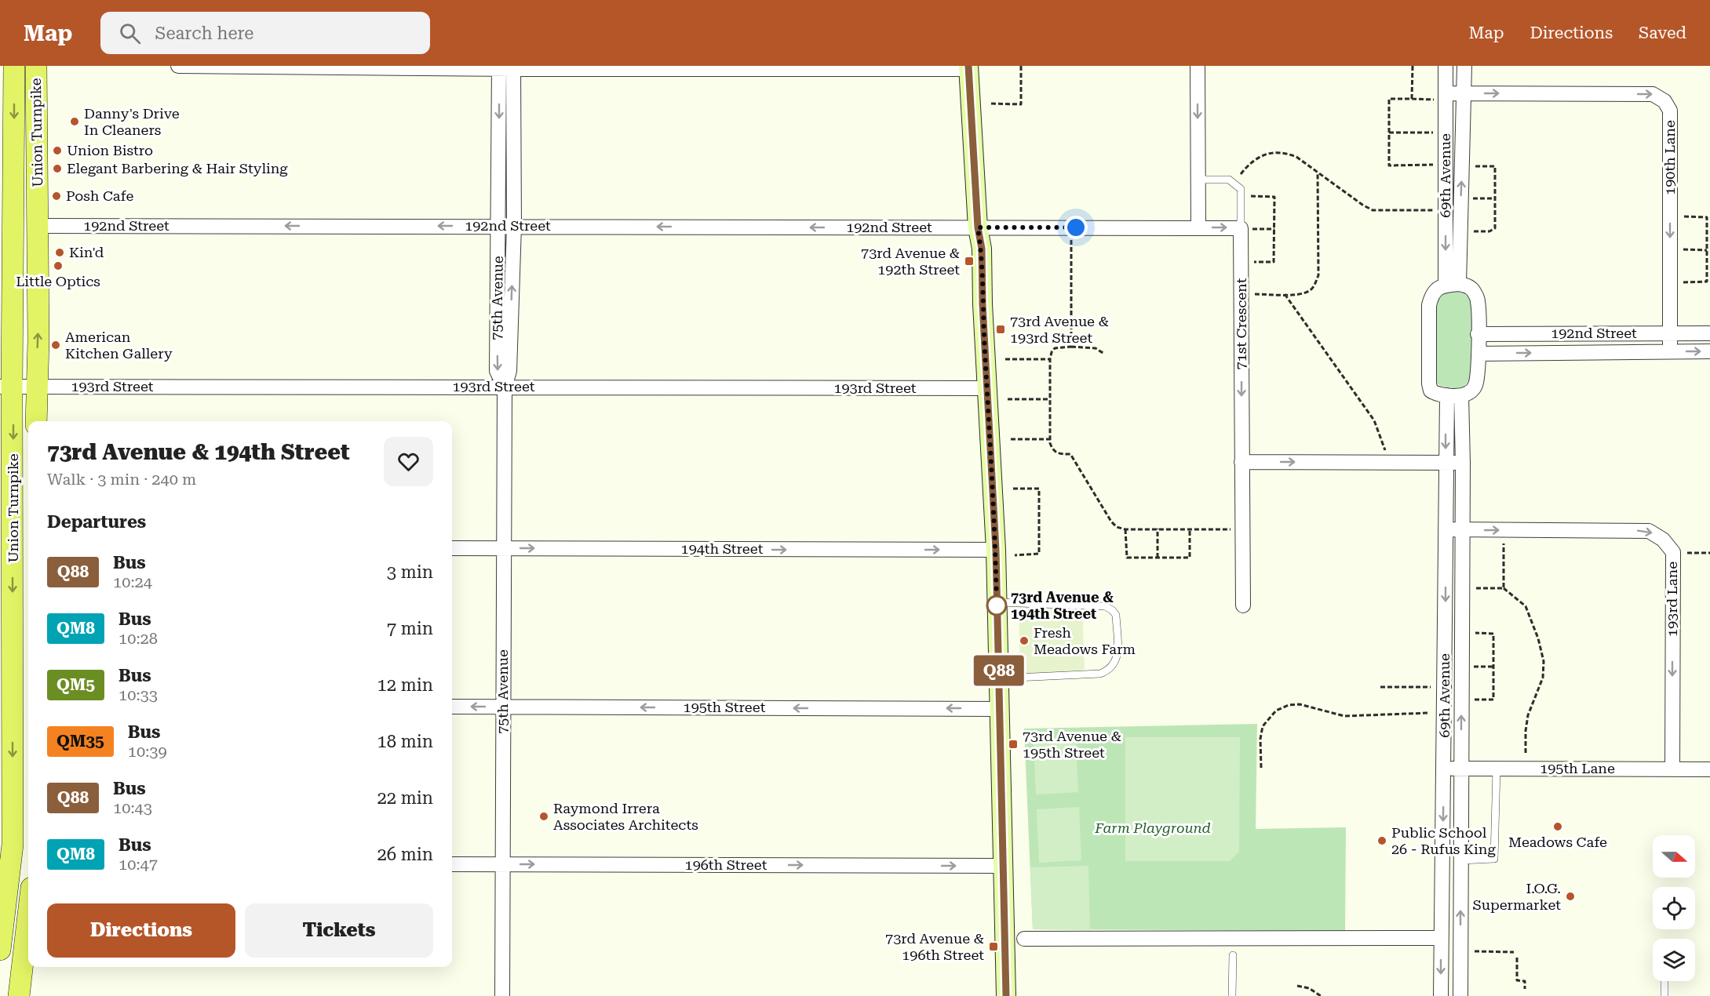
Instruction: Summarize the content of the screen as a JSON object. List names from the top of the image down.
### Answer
{
  "streets": {
    "main road": ["Union Turnpike"],
    "street": [
      "190th Lane",
      "69th Avenue",
      "192nd Street",
      "75th Avenue",
      "71st Crescent",
      "193rd Street",
      "194th Street",
      "193rd Lane",
      "195th Street",
      "195th Lane",
      "196th Street"
    ]
  },
  "crossings": [
    ["Union Turnpike", "192nd Street"],
    ["Union Turnpike", "193rd Street"],
    ["190th Lane", "69th Avenue"],
    ["190th Lane", "192nd Street"],
    ["69th Avenue", "193rd Lane"],
    ["69th Avenue", "195th Lane"],
    ["192nd Street", "75th Avenue"],
    ["75th Avenue", "193rd Street"],
    ["75th Avenue", "194th Street"],
    ["75th Avenue", "195th Street"],
    ["75th Avenue", "196th Street"],
    ["193rd Lane", "195th Lane"]
  ],
  "one_way": [
    "71st Crescent",
    "194th Street",
    "195th Street",
    "196th Street"
  ],
  "parks": ["Farm Playground"],
  "places": {
    "other": [
      "Danny's Drive In Cleaners",
      "Union Bistro",
      "Elegant Barbering & Hair Styling",
      "Posh Cafe",
      "Kin'd",
      "Little Optics",
      "American Kitchen Gallery",
      "73rd Avenue & 194th Street",
      "Fresh Meadows Farm",
      "Raymond Irrera Associates Architects",
      "Meadows Cafe",
      "Public School 26 - Rufus King",
      "I.O.G. Supermarket"
    ],
    "transit": [
      "73rd Avenue & 192th Street",
      "73rd Avenue & 193rd Street",
      "73rd Avenue & 195th Street",
      "73rd Avenue & 196th Street"
    ]
  },
  "lines": ["bus line Q88"],
  "north": "right",
  "page": {
    "header": "Map",
    "search": "Search here",
    "nav": ["Map", "Directions", "Saved"],
    "on_map": "Q88",
    "heading": [
      ["73rd Avenue & 194th Street", "Walk · 3 min · 240 m"],
      "Departures"
    ],
    "list": [
      {
        "mark": "Q88",
        "name": "Bus",
        "note": "10:24",
        "value": "3 min"
      },
      {
        "mark": "QM8",
        "name": "Bus",
        "note": "10:28",
        "value": "7 min"
      },
      {
        "mark": "QM5",
        "name": "Bus",
        "note": "10:33",
        "value": "12 min"
      },
      {
        "mark": "QM35",
        "name": "Bus",
        "note": "10:39",
        "value": "18 min"
      },
      {
        "mark": "Q88",
        "name": "Bus",
        "note": "10:43",
        "value": "22 min"
      },
      {
        "mark": "QM8",
        "name": "Bus",
        "note": "10:47",
        "value": "26 min"
      }
    ],
    "buttons": ["Directions", "Tickets"]
  }
}
